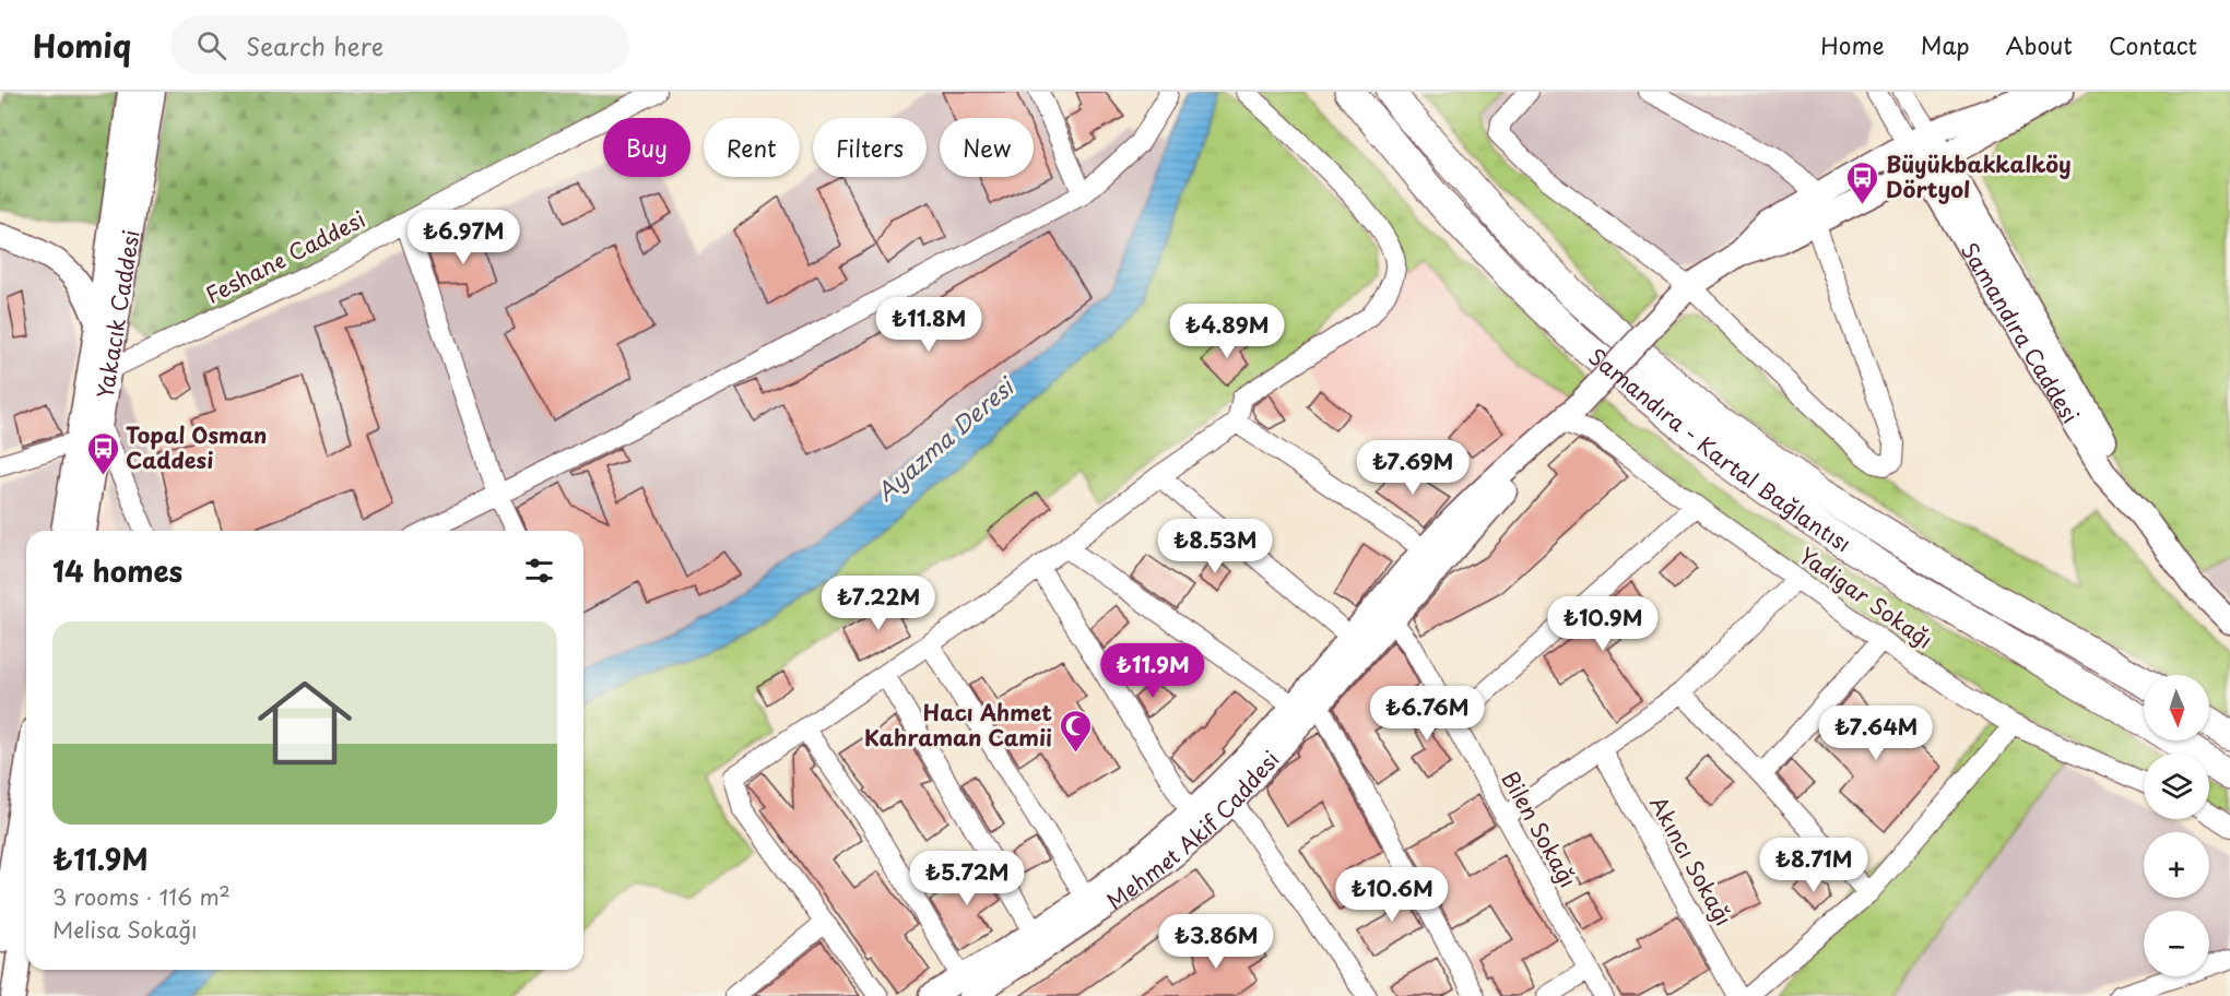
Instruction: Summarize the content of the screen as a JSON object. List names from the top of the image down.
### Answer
{
  "streets": {
    "highway": ["Samandıra - Kartal Bağlantısı"],
    "main road": ["Yakacık Caddesi", "Samandıra Caddesi", "Mehmet Akif Caddesi"],
    "street": [
      "Feshane Caddesi",
      "Yadigar Sokağı",
      "Bilen Sokağı",
      "Akıncı Sokağı"
    ]
  },
  "crossings": [
    ["Feshane Caddesi", "Yakacık Caddesi"],
    ["Yadigar Sokağı", "Mehmet Akif Caddesi"],
    ["Mehmet Akif Caddesi", "Bilen Sokağı"]
  ],
  "water": ["Ayazma Deresi"],
  "places": {
    "bus stop": ["Büyükbakkalköy Dörtyol", "Topal Osman Caddesi"],
    "mosque": ["Hacı Ahmet Kahraman Camii"]
  },
  "north": "bottom",
  "page": {
    "header": "Homiq",
    "search": "Search here",
    "nav": [
      "Home",
      "Map",
      "About",
      "Contact"
    ],
    "chip": [
      "Buy",
      "Rent",
      "Filters",
      "New"
    ],
    "price": [
      "₺6.97M",
      "₺11.8M",
      "₺4.89M",
      "₺7.69M",
      "₺8.53M",
      "₺7.22M",
      "₺10.9M",
      "₺11.9M",
      "₺6.76M",
      "₺7.64M",
      "₺8.71M",
      "₺5.72M",
      "₺10.6M",
      "₺3.86M"
    ],
    "heading": "14 homes",
    "list": [
      {
        "name": "₺11.9M",
        "note": "3 rooms · 116 m² · Melisa Sokağı"
      }
    ],
    "map_buttons": ["+", "−"]
  }
}
